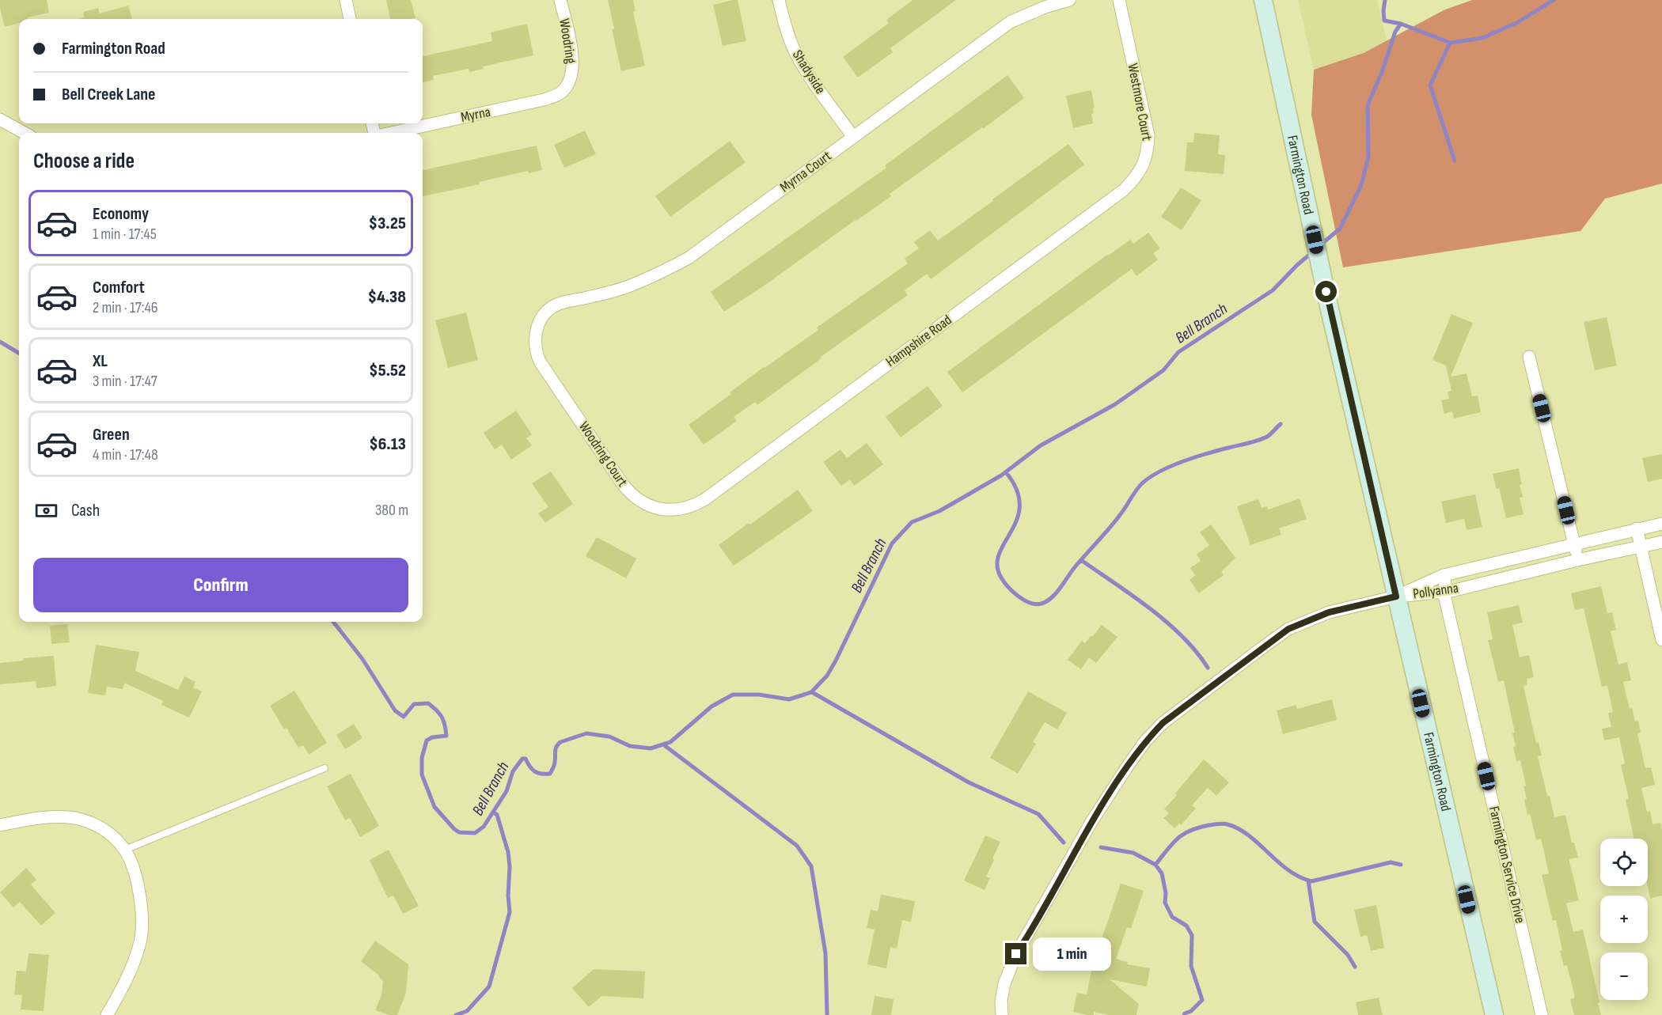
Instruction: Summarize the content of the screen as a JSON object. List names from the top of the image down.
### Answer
{
  "streets": {
    "main road": ["Farmington Road"],
    "street": [
      "Woodring",
      "Shadyside",
      "Westmore Court",
      "Myrna",
      "Myrna Court",
      "Hampshire Road",
      "Woodring Court",
      "Pollyanna",
      "Farmington Service Drive"
    ]
  },
  "crossings": [
    ["Woodring", "Myrna"],
    ["Shadyside", "Myrna Court"],
    ["Westmore Court", "Hampshire Road"],
    ["Myrna Court", "Woodring Court"],
    ["Farmington Road", "Pollyanna"],
    ["Hampshire Road", "Woodring Court"],
    ["Pollyanna", "Farmington Service Drive"]
  ],
  "water": ["Bell Branch"],
  "page": {
    "banner": ["Farmington Road", "Bell Creek Lane"],
    "heading": "Choose a ride",
    "list": [
      {
        "name": "Economy",
        "note": "1 min · 17:45",
        "value": "$3.25"
      },
      {
        "name": "Comfort",
        "note": "2 min · 17:46",
        "value": "$4.38"
      },
      {
        "name": "XL",
        "note": "3 min · 17:47",
        "value": "$5.52"
      },
      {
        "name": "Green",
        "note": "4 min · 17:48",
        "value": "$6.13"
      }
    ],
    "pay": ["Cash", "380 m"],
    "buttons": "Confirm",
    "map_buttons": ["+", "−"],
    "bubble": "1 min"
  }
}
